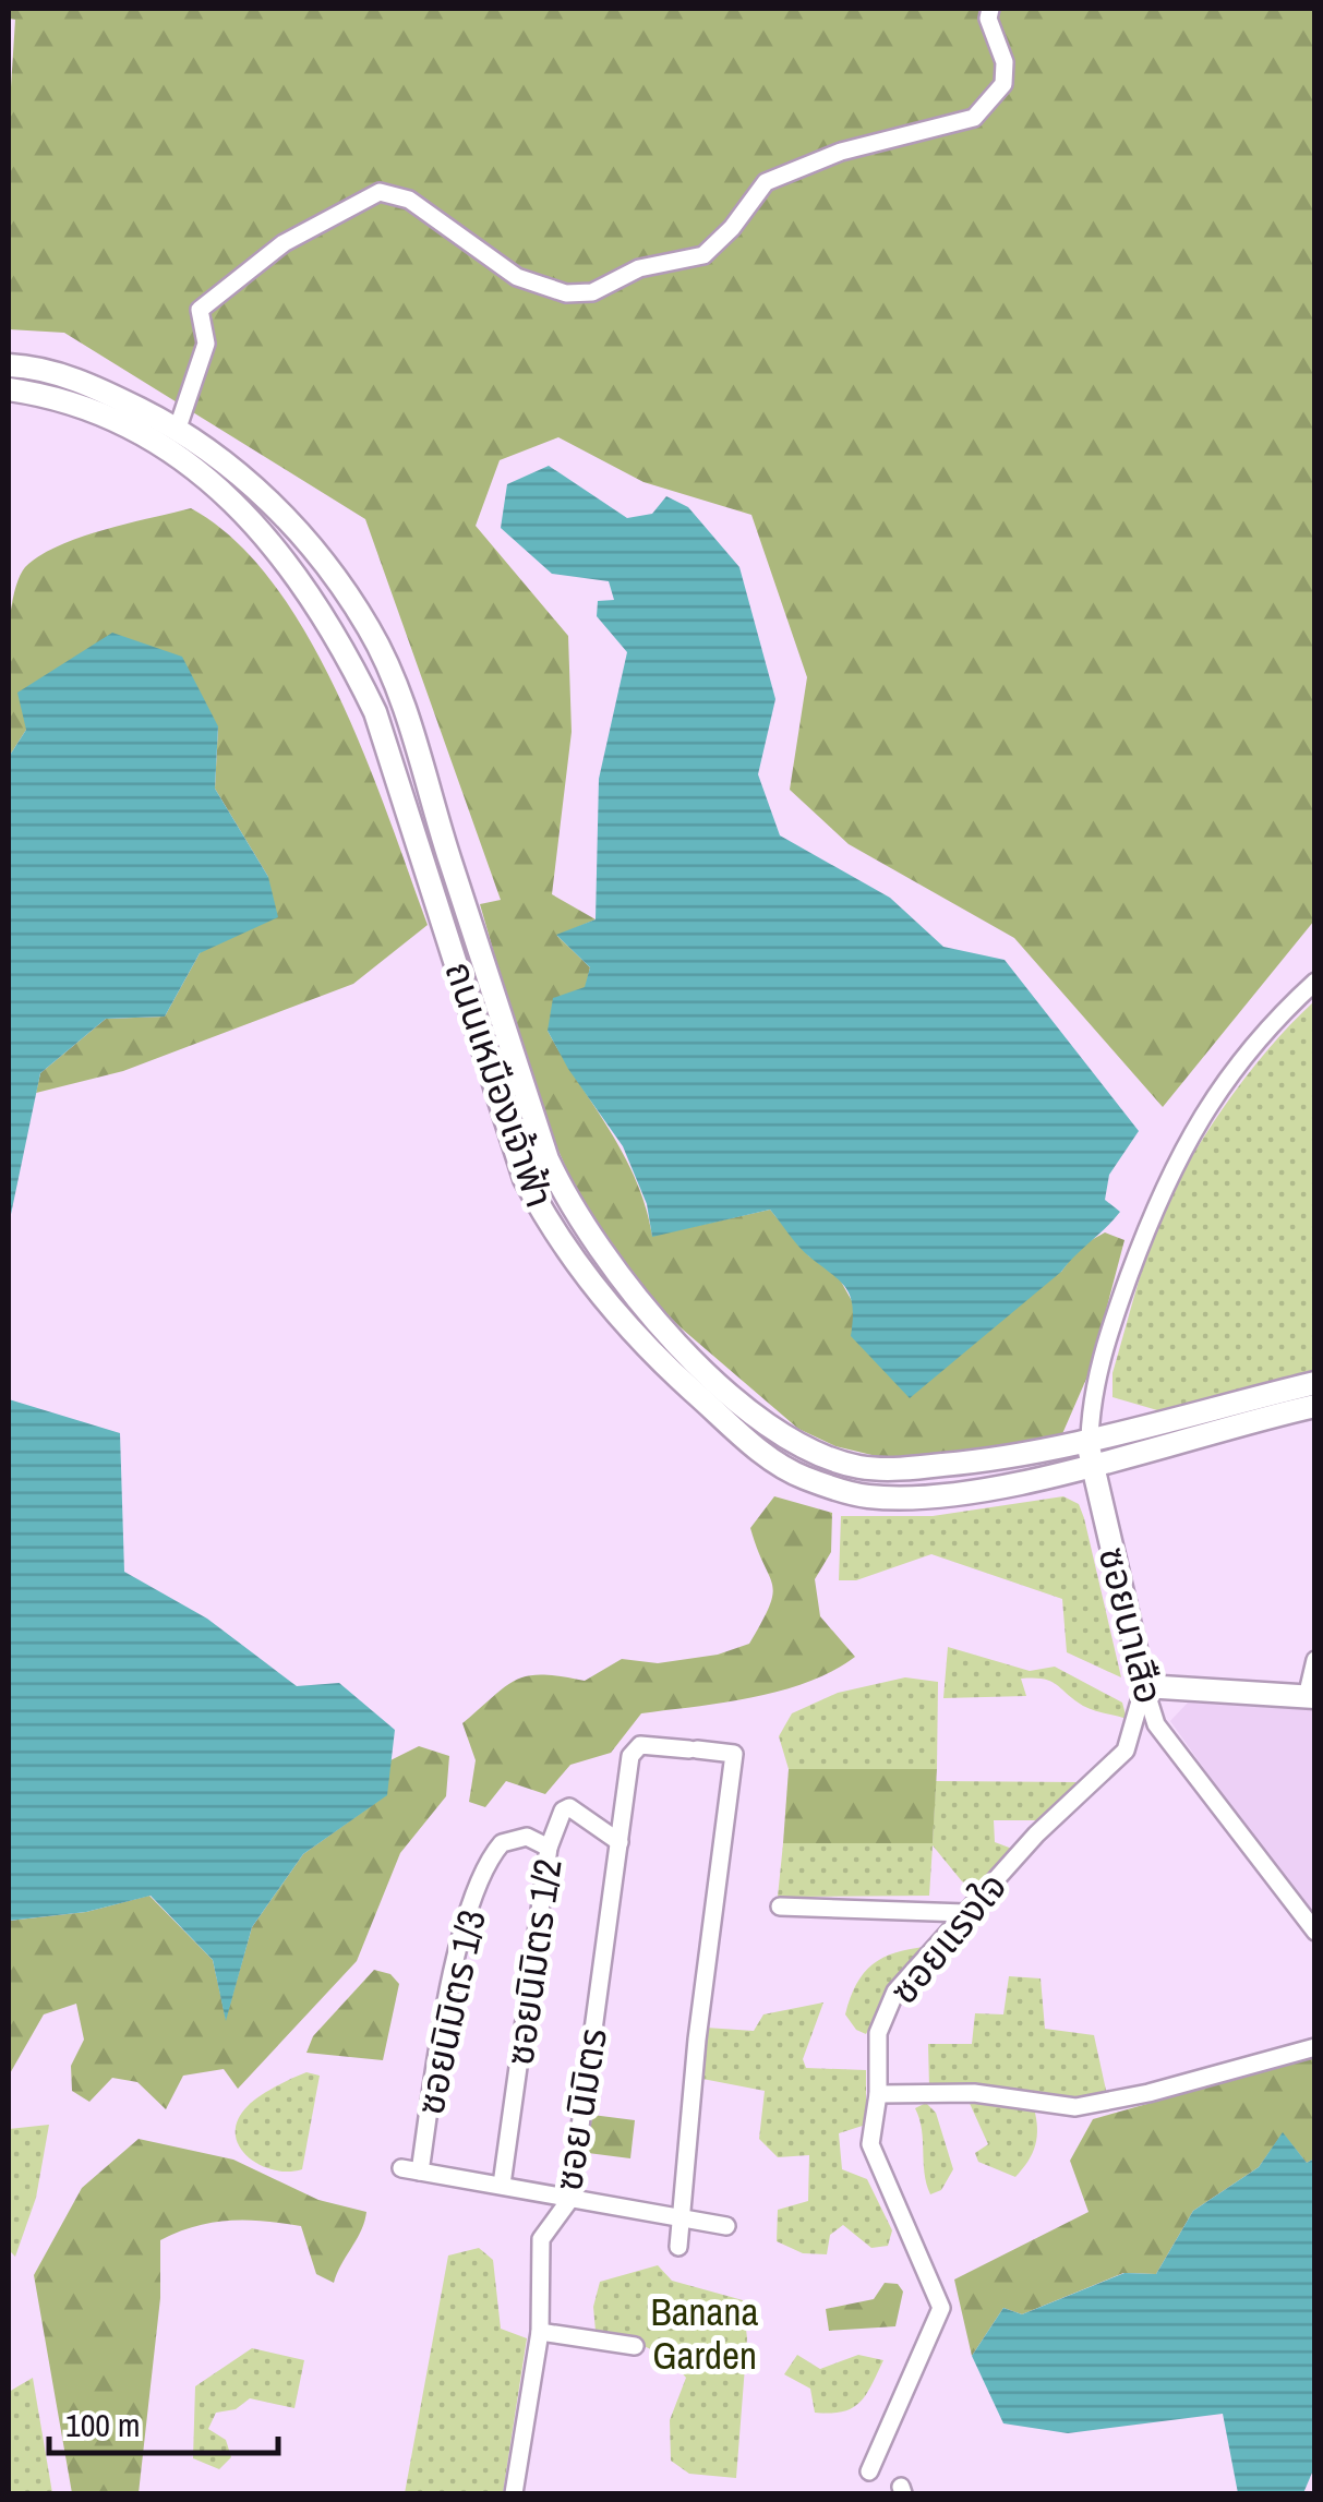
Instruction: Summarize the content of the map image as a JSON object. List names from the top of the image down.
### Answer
{
  "streets": {
    "street": [
      "ถนนเหมืองเจ้าฟ้า",
      "ซอยนาเสือ",
      "ซอยแรงใจ",
      "ซอยนิมิตร 1/2",
      "ซอยนิมิตร 1/3",
      "ซอย นิมิตร"
    ]
  },
  "crossings": [
    ["ถนนเหมืองเจ้าฟ้า", "ซอยนาเสือ"],
    ["ซอยนาเสือ", "ซอยแรงใจ"],
    ["ซอยนิมิตร 1/2", "ซอยนิมิตร 1/3"],
    ["ซอยนิมิตร 1/2", "ซอย นิมิตร"]
  ],
  "parks": ["Banana Garden"],
  "scale_bar": "100 m"
}
